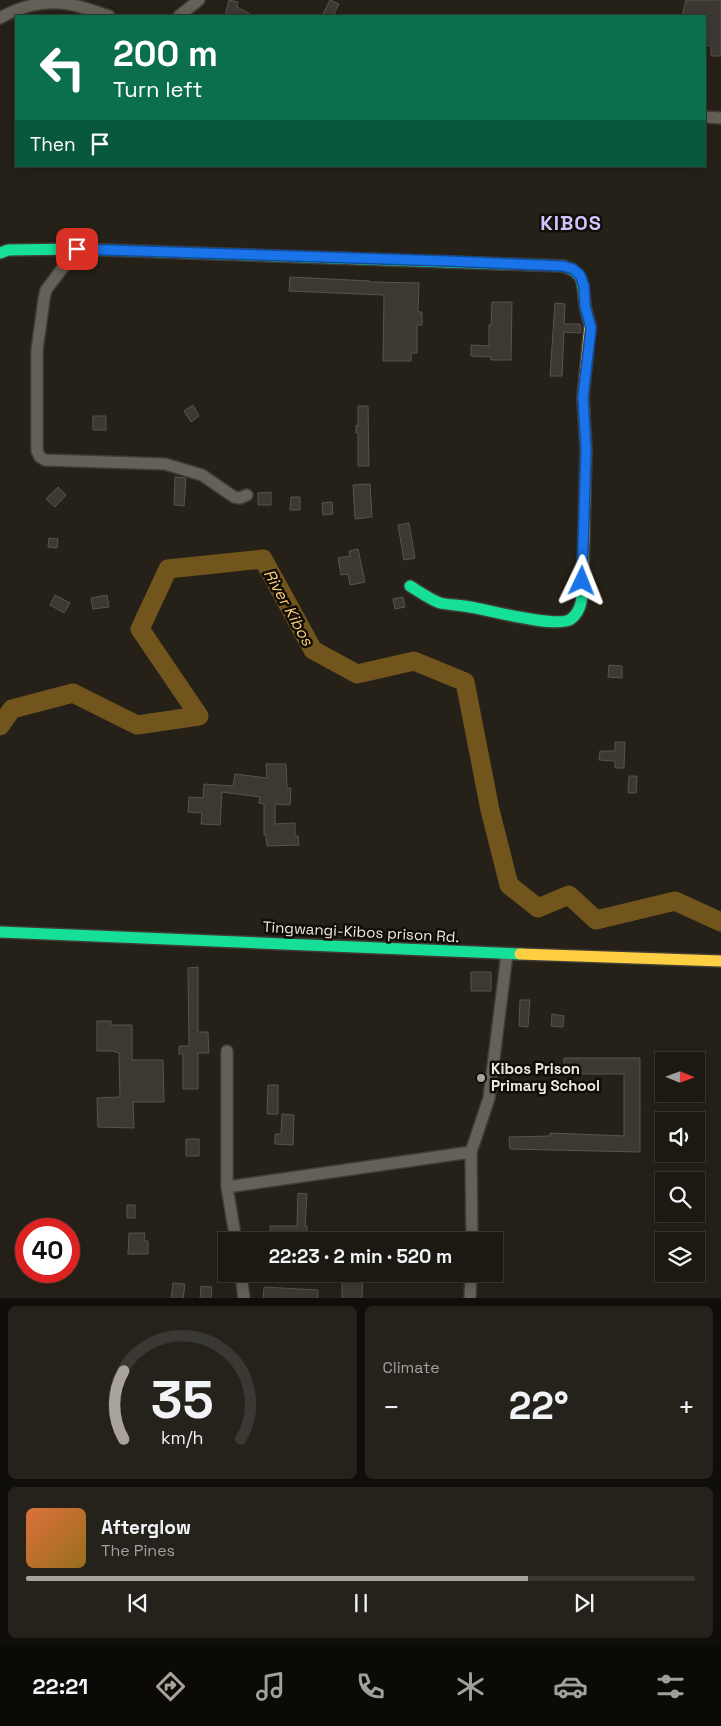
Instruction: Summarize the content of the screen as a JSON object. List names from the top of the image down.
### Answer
{
  "streets": {
    "street": ["Tingwangi-Kibos prison Rd."]
  },
  "districts": ["KIBOS"],
  "water": ["River Kibos"],
  "places": ["Kibos Prison Primary School"],
  "north": "right",
  "page": {
    "turn": ["200 m", "Turn left"],
    "then": "Then",
    "limit": "40",
    "trip": "22:23 · 2 min · 520 m",
    "tile": "Climate",
    "heat": ["−", "22°", "+"],
    "song": ["Afterglow", "The Pines"],
    "tabs": "22:21",
    "gauge": ["35", "km/h"]
  }
}
